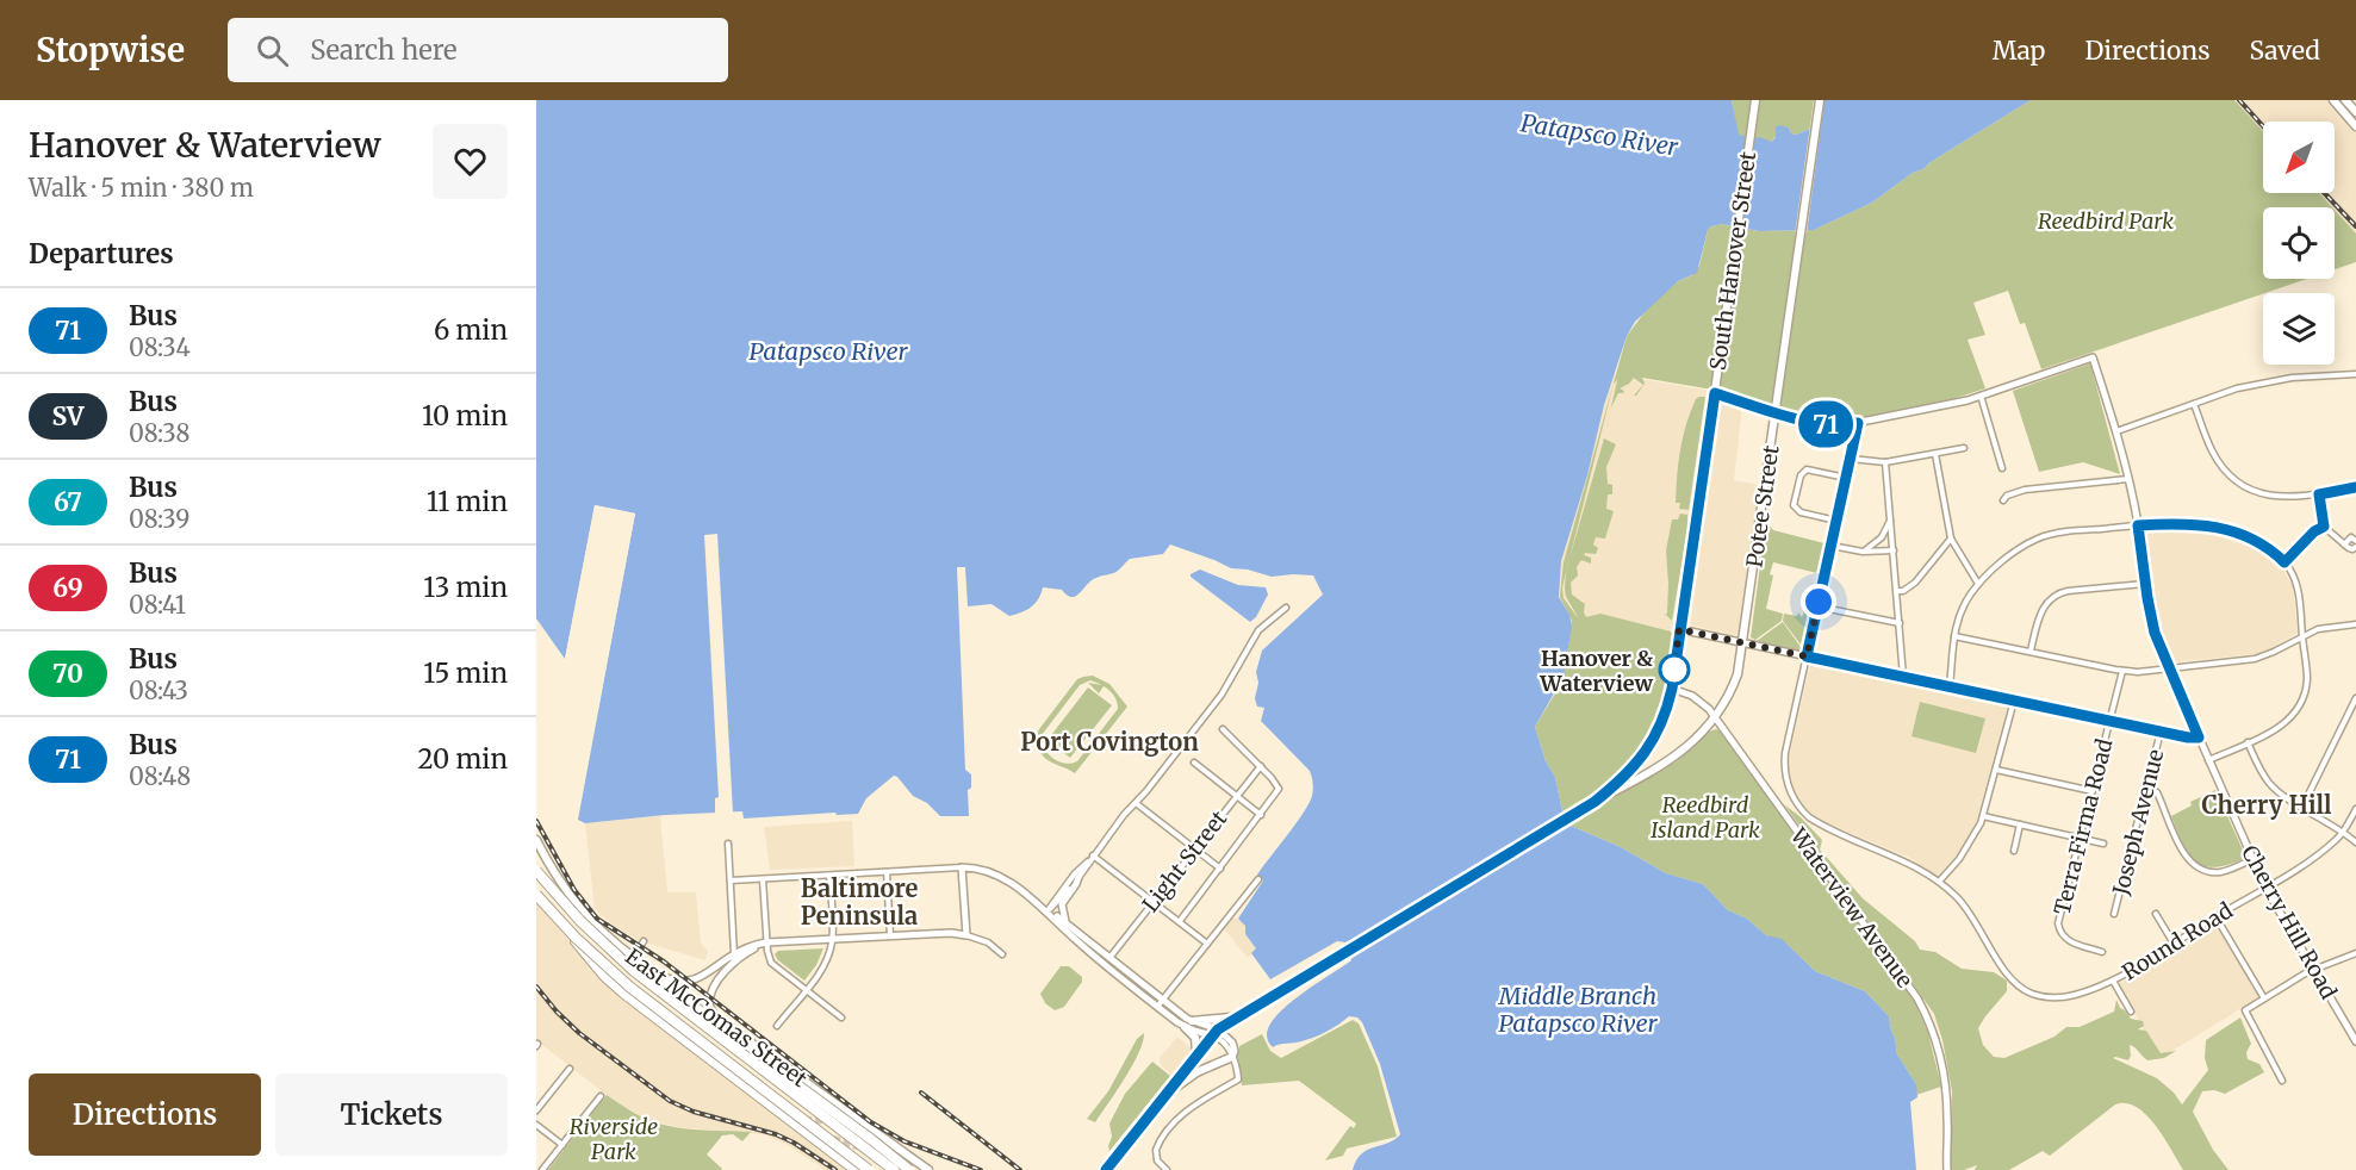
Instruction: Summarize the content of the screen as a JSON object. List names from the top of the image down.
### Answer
{
  "streets": {
    "main road": ["South Hanover Street", "Potee Street", "East McComas Street"],
    "street": [
      "Joseph Avenue",
      "Terra Firma Road",
      "Light Street",
      "Waterview Avenue",
      "Cherry Hill Road",
      "Round Road"
    ]
  },
  "crossings": [
    ["South Hanover Street", "Potee Street"],
    ["South Hanover Street", "Waterview Avenue"],
    ["Potee Street", "Waterview Avenue"],
    ["Cherry Hill Road", "Round Road"]
  ],
  "districts": ["Port Covington", "Cherry Hill", "Baltimore Peninsula"],
  "water": ["Patapsco River", "Middle Branch Patapsco River"],
  "parks": ["Reedbird Park", "Reedbird Island Park", "Riverside Park"],
  "places": ["Hanover & Waterview"],
  "lines": ["bus line 71"],
  "north": "bottom left",
  "page": {
    "header": "Stopwise",
    "search": "Search here",
    "nav": ["Map", "Directions", "Saved"],
    "heading": [
      ["Hanover & Waterview", "Walk · 5 min · 380 m"],
      "Departures"
    ],
    "on_map": "71",
    "list": [
      {
        "mark": "71",
        "name": "Bus",
        "note": "08:34",
        "value": "6 min"
      },
      {
        "mark": "SV",
        "name": "Bus",
        "note": "08:38",
        "value": "10 min"
      },
      {
        "mark": "67",
        "name": "Bus",
        "note": "08:39",
        "value": "11 min"
      },
      {
        "mark": "69",
        "name": "Bus",
        "note": "08:41",
        "value": "13 min"
      },
      {
        "mark": "70",
        "name": "Bus",
        "note": "08:43",
        "value": "15 min"
      },
      {
        "mark": "71",
        "name": "Bus",
        "note": "08:48",
        "value": "20 min"
      }
    ],
    "buttons": ["Directions", "Tickets"]
  }
}
